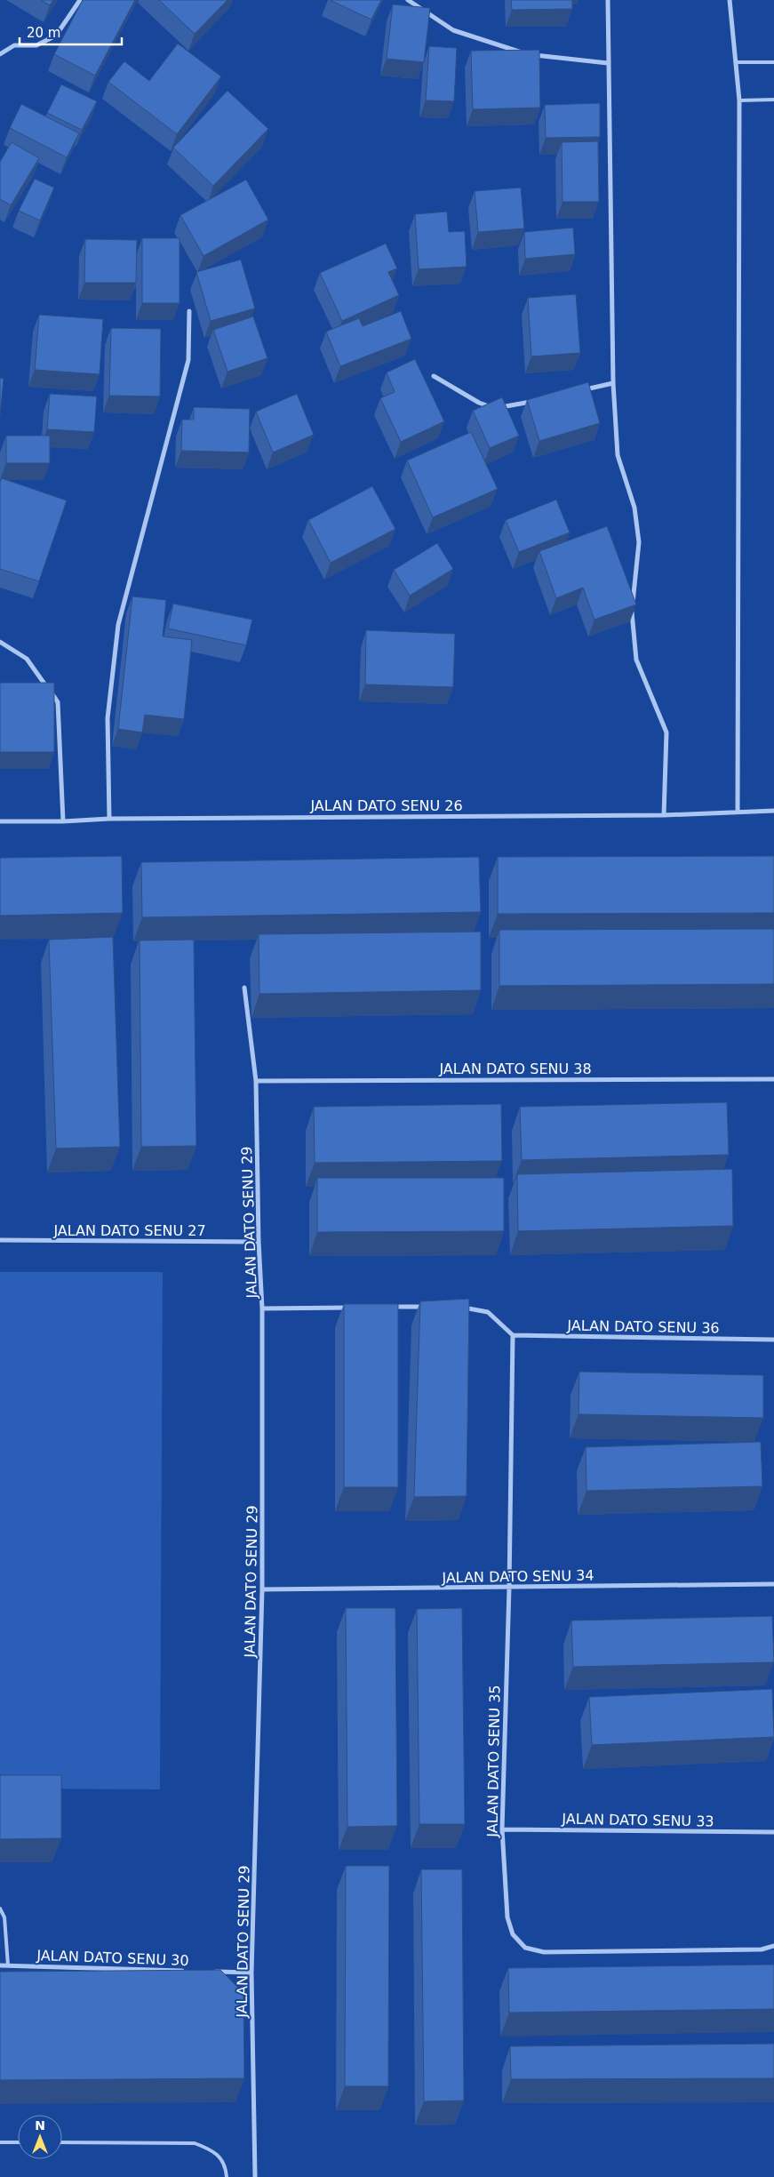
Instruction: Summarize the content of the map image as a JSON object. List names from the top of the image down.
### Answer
{
  "streets": {
    "street": [
      "JALAN DATO SENU 26",
      "JALAN DATO SENU 38",
      "JALAN DATO SENU 29",
      "JALAN DATO SENU 27",
      "JALAN DATO SENU 36",
      "JALAN DATO SENU 34",
      "JALAN DATO SENU 35",
      "JALAN DATO SENU 33",
      "JALAN DATO SENU 30"
    ]
  },
  "crossings": [
    ["JALAN DATO SENU 38", "JALAN DATO SENU 29"],
    ["JALAN DATO SENU 29", "JALAN DATO SENU 27"],
    ["JALAN DATO SENU 29", "JALAN DATO SENU 34"],
    ["JALAN DATO SENU 29", "JALAN DATO SENU 30"],
    ["JALAN DATO SENU 34", "JALAN DATO SENU 35"],
    ["JALAN DATO SENU 35", "JALAN DATO SENU 33"]
  ],
  "scale_bar": "20 m",
  "north": "top"
}
